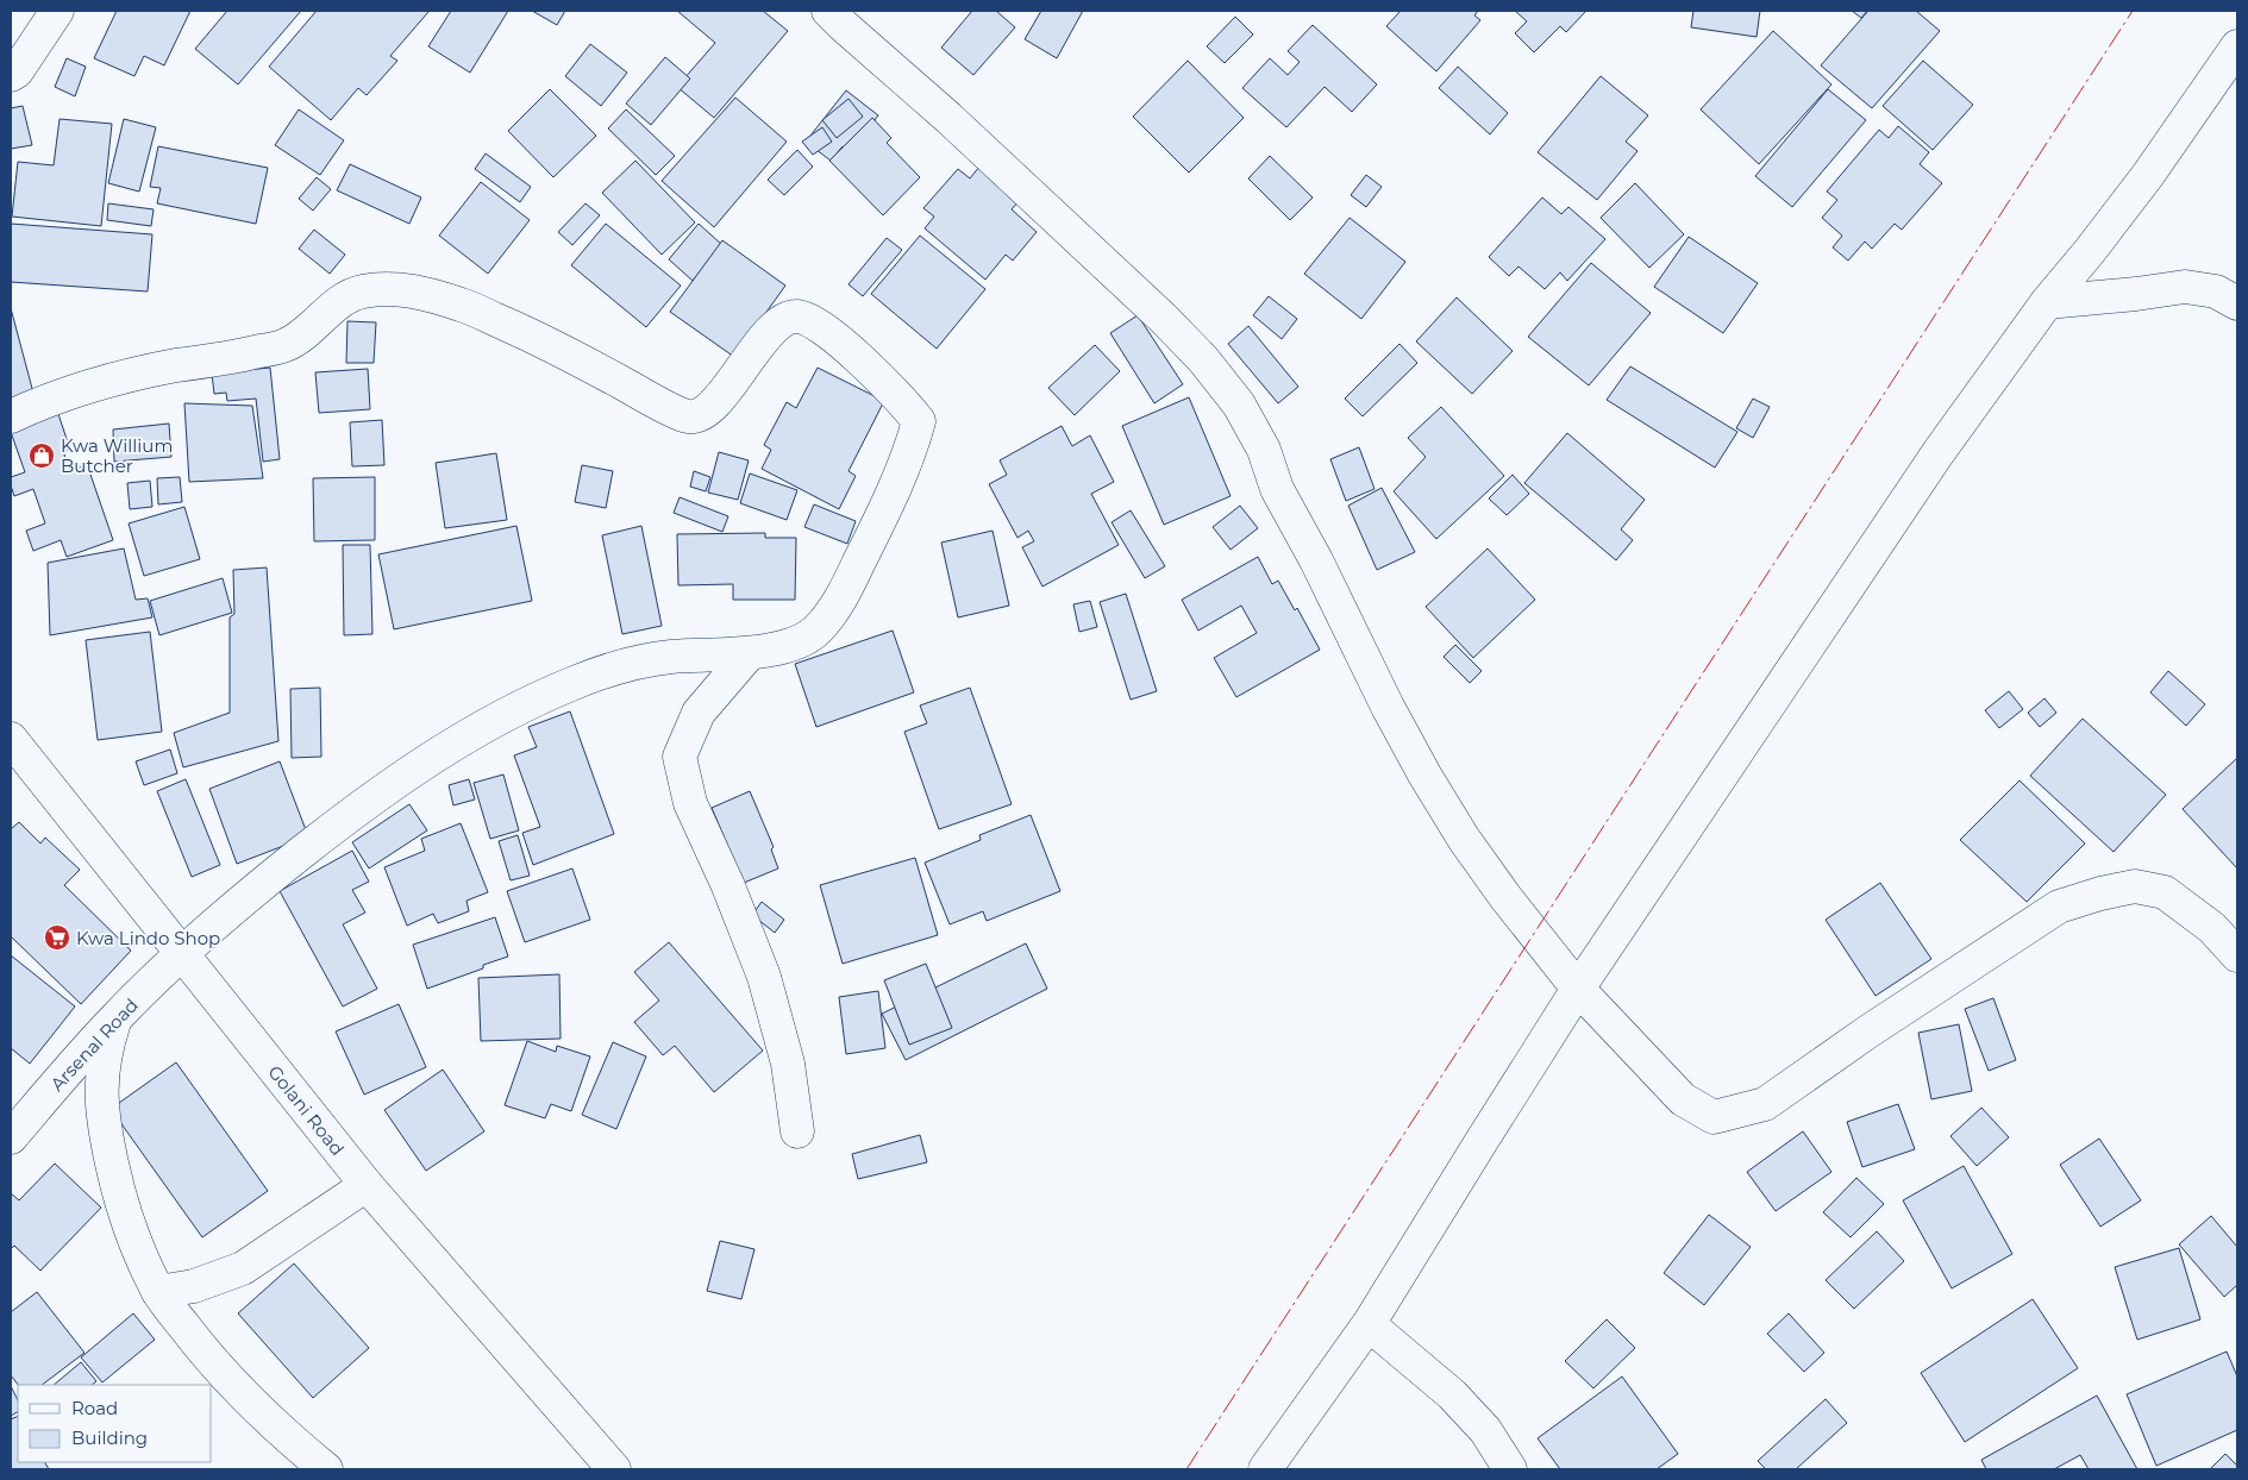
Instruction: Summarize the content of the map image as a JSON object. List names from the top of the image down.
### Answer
{
  "streets": {
    "street": ["Arsenal Road", "Golani Road"]
  },
  "crossings": [
    ["Arsenal Road", "Golani Road"]
  ],
  "places": {
    "shop": ["Kwa Willium Butcher"],
    "supermarket": ["Kwa Lindo Shop"]
  },
  "legend": ["Road", "Building"]
}
